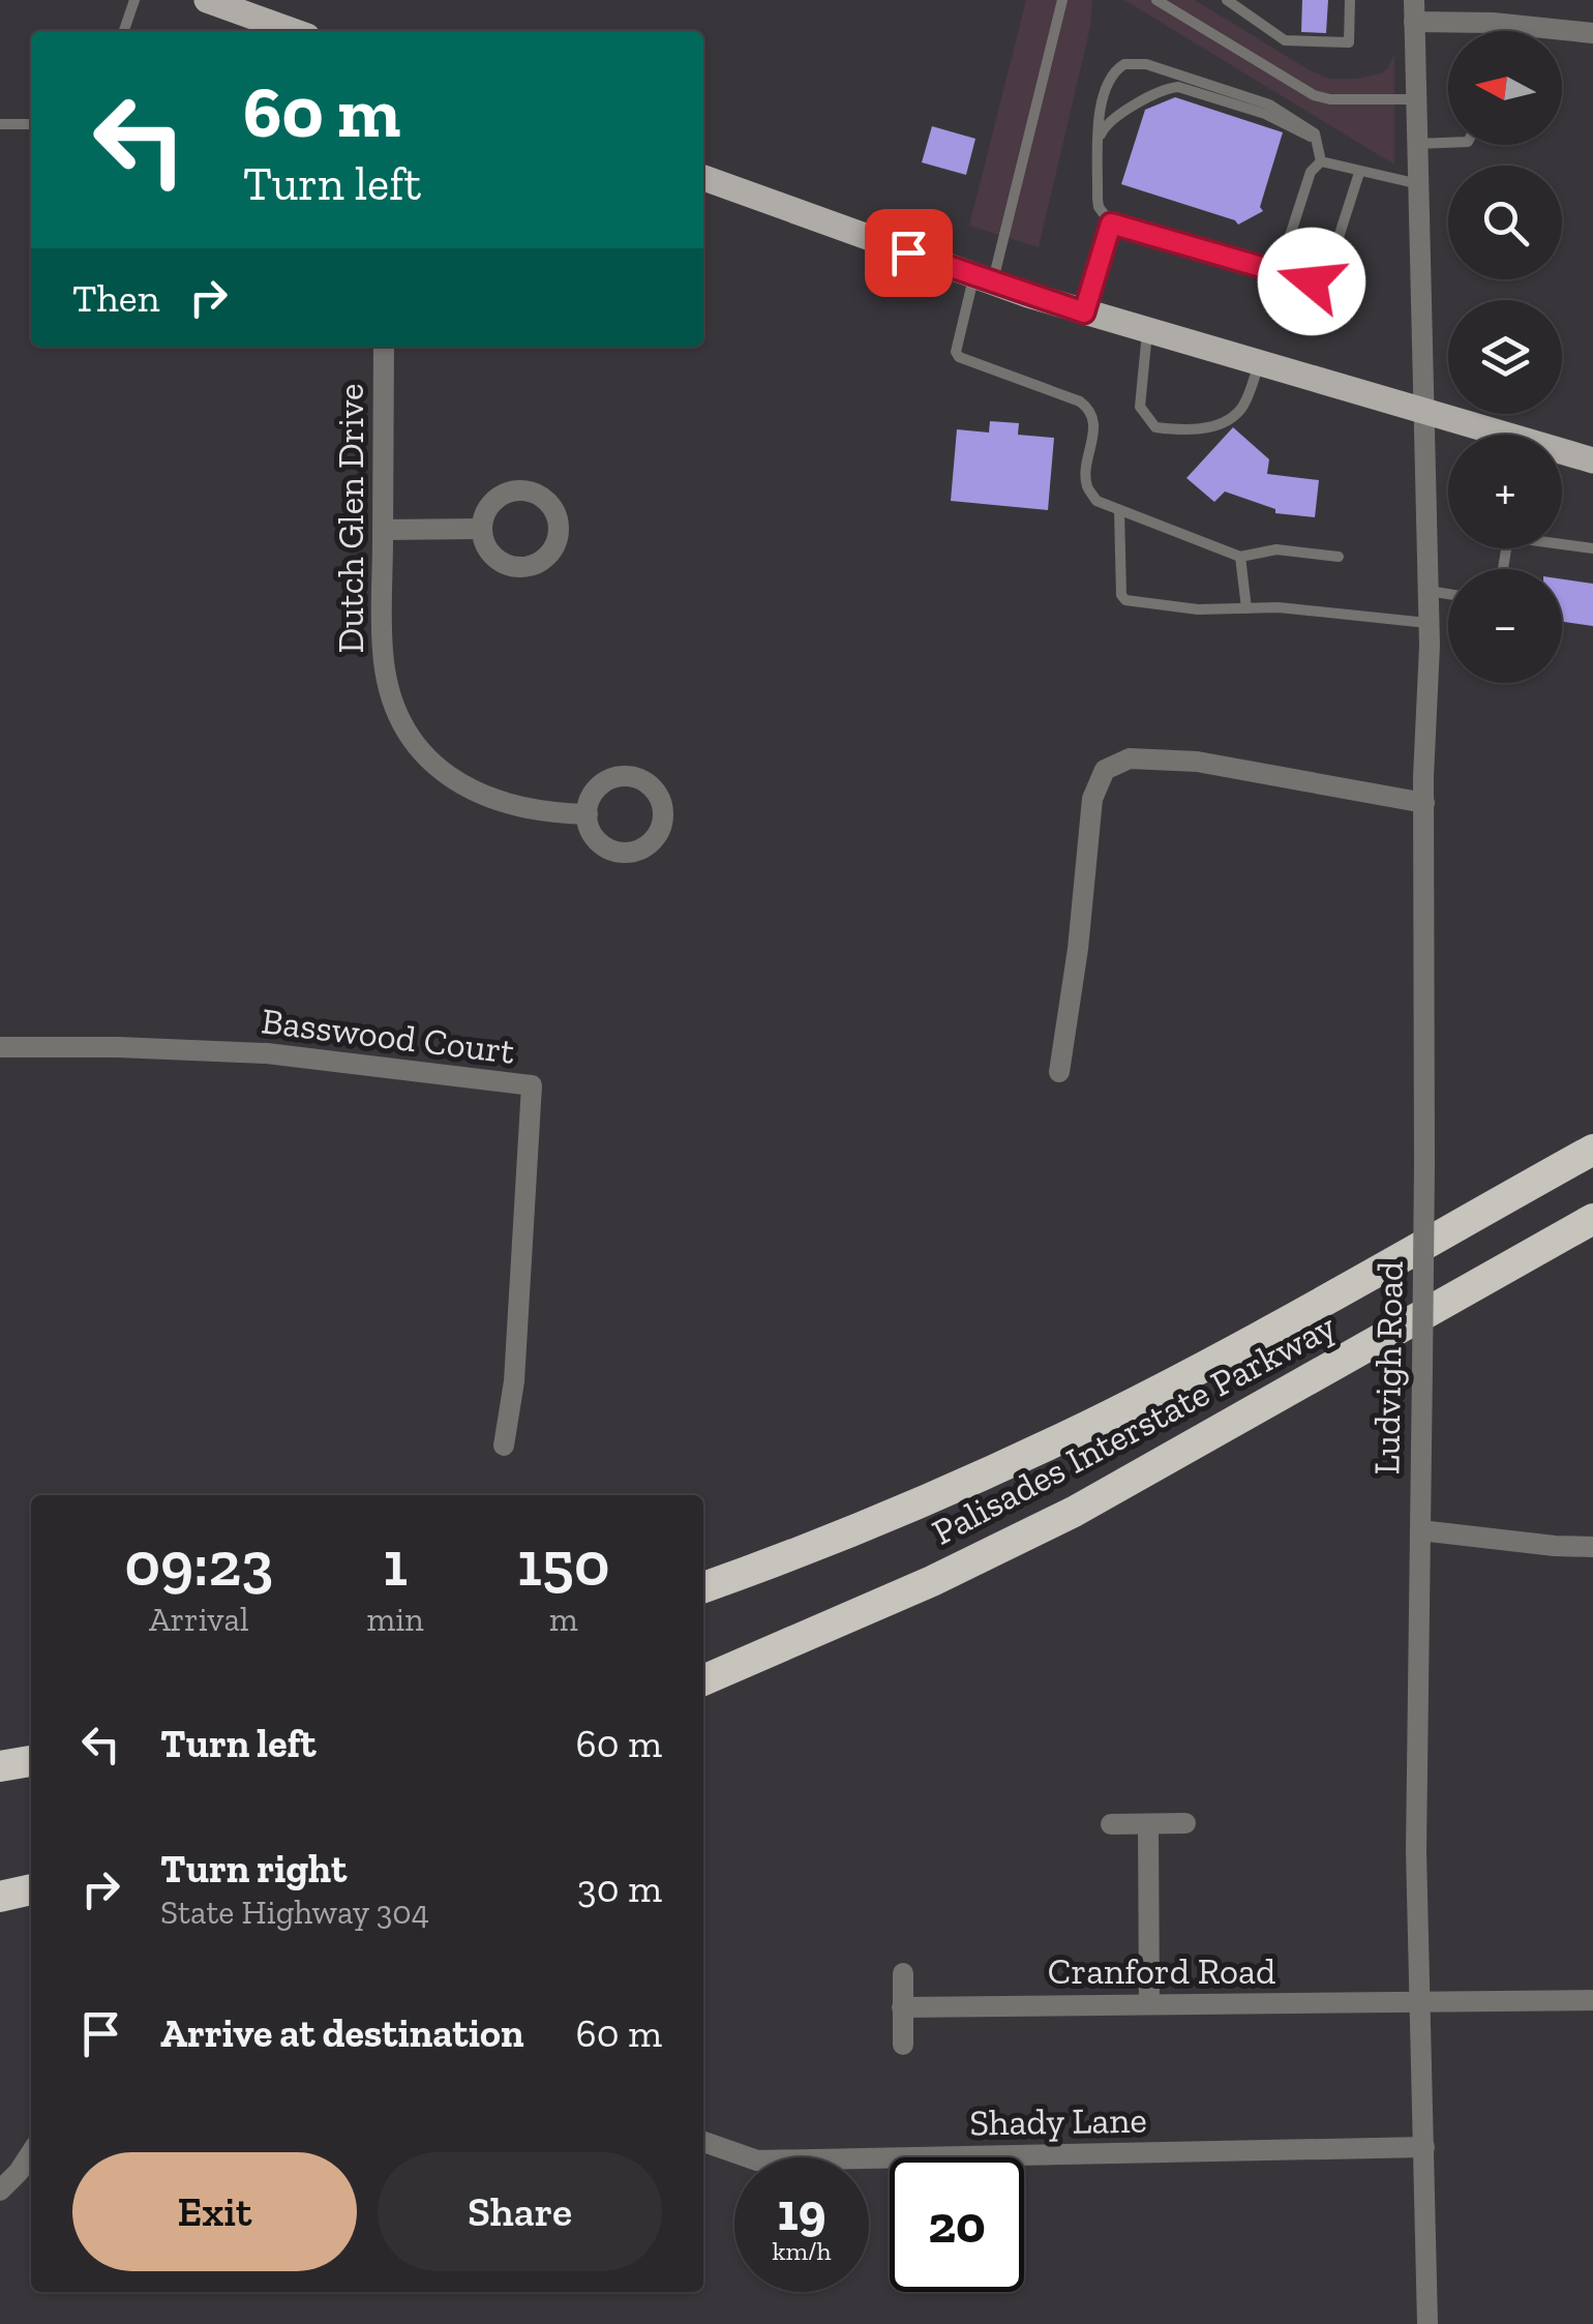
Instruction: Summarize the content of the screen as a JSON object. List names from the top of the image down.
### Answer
{
  "streets": {
    "highway": ["Palisades Interstate Parkway"],
    "street": [
      "Dutch Glen Drive",
      "Basswood Court",
      "Ludvigh Road",
      "Cranford Road",
      "Shady Lane"
    ]
  },
  "crossings": [
    ["Ludvigh Road", "Cranford Road"],
    ["Ludvigh Road", "Shady Lane"]
  ],
  "north": "left",
  "page": {
    "map_buttons": ["+", "−"],
    "turn": ["60 m", "Turn left"],
    "then": "Then",
    "eta": [
      "09:23",
      "Arrival",
      "1",
      "min",
      "150",
      "m"
    ],
    "list": [
      {
        "name": "Turn left",
        "value": "60 m"
      },
      {
        "name": "Turn right",
        "note": "State Highway 304",
        "value": "30 m"
      },
      {
        "name": "Arrive at destination",
        "value": "60 m"
      }
    ],
    "buttons": ["Exit", "Share"],
    "speed": "19 km/h",
    "limit": "20"
  }
}
